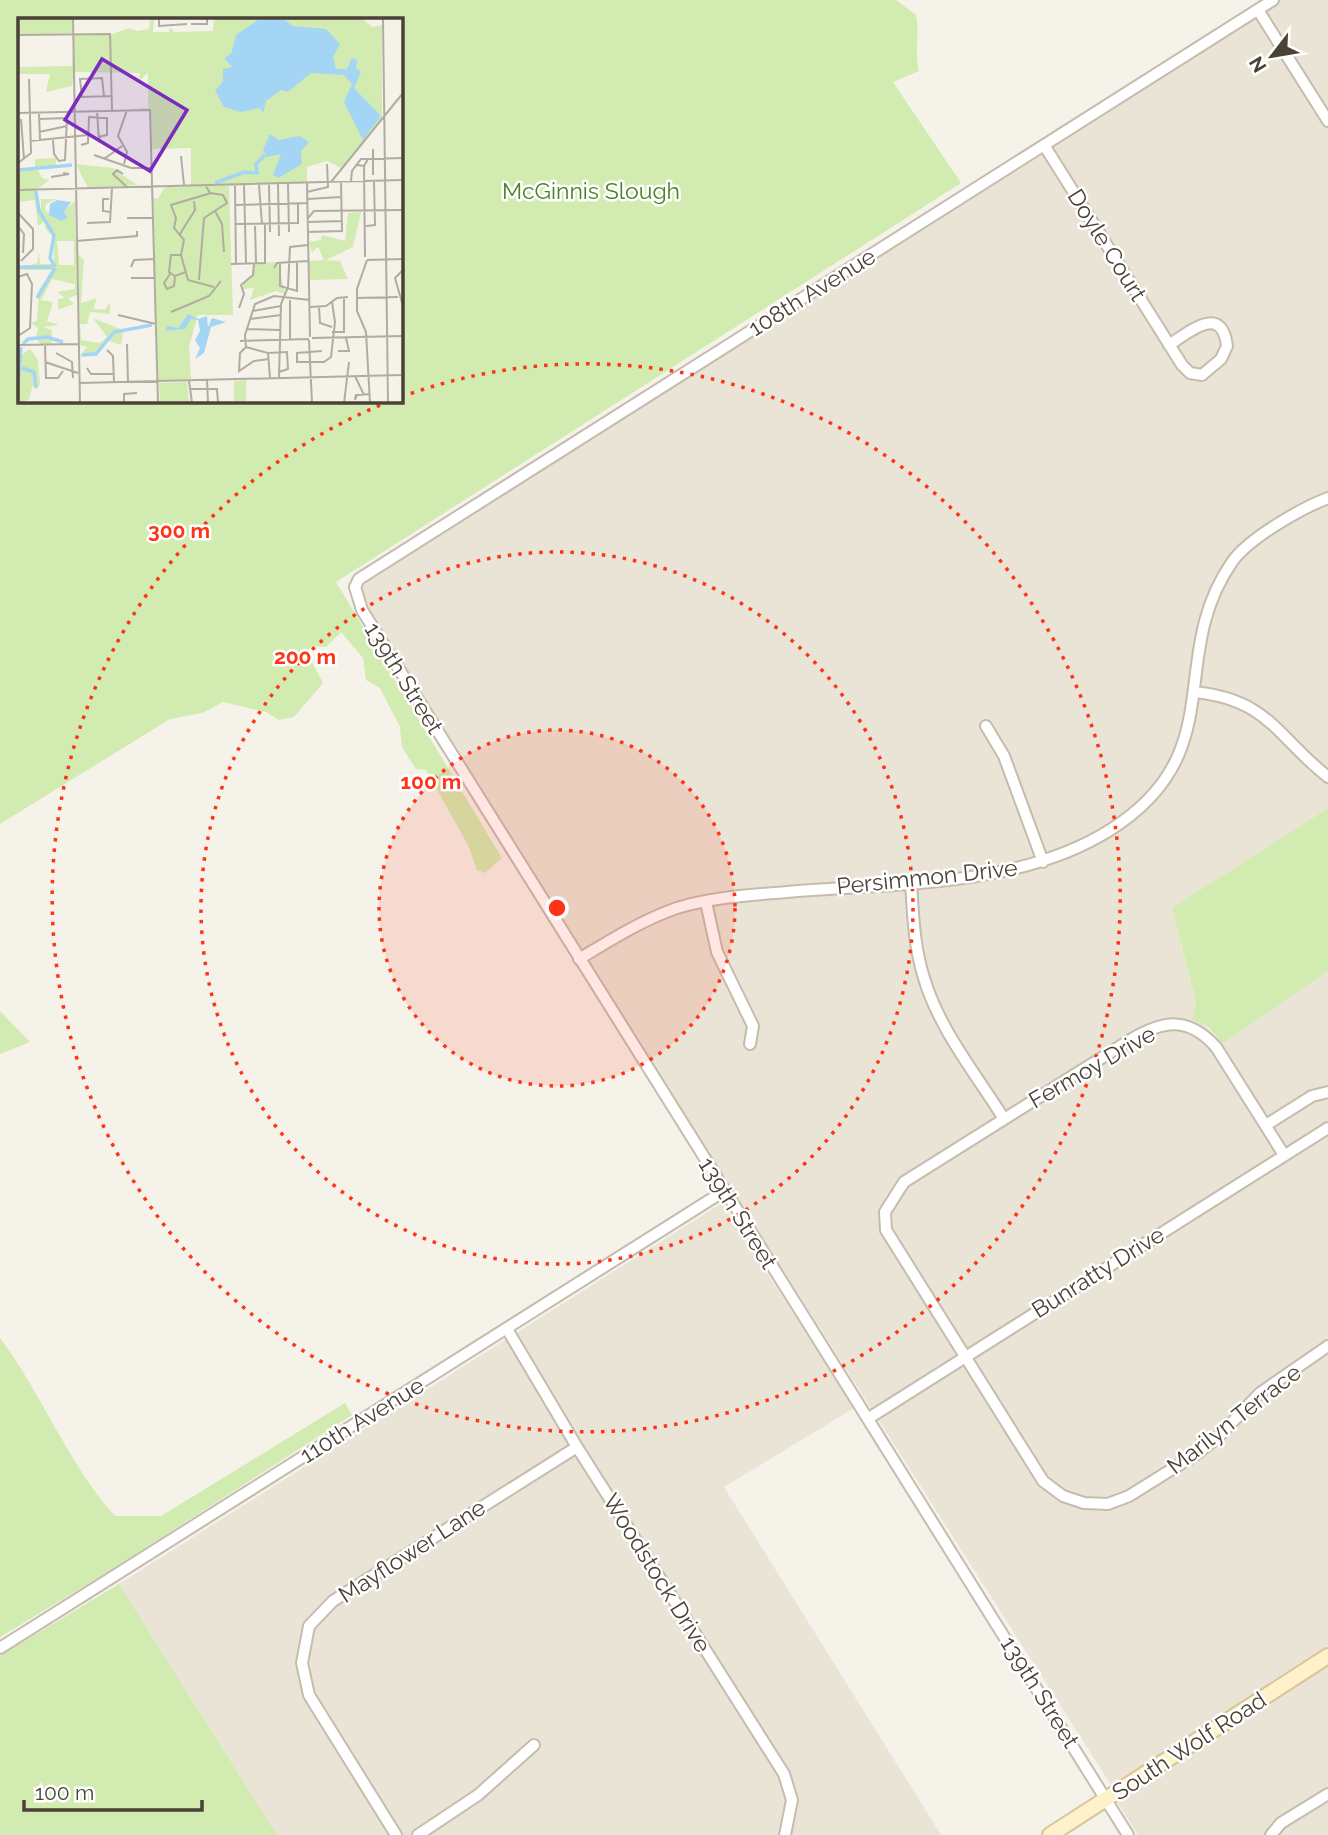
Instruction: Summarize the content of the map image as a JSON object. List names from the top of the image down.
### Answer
{
  "streets": {
    "main road": ["South Wolf Road"],
    "street": [
      "Doyle Court",
      "108th Avenue",
      "139th Street",
      "Persimmon Drive",
      "Fermoy Drive",
      "Bunratty Drive",
      "Marilyn Terrace",
      "110th Avenue",
      "Mayflower Lane",
      "Woodstock Drive"
    ]
  },
  "crossings": [
    ["Doyle Court", "108th Avenue"],
    ["108th Avenue", "139th Street"],
    ["139th Street", "Persimmon Drive"],
    ["139th Street", "Bunratty Drive"],
    ["139th Street", "110th Avenue"],
    ["139th Street", "South Wolf Road"],
    ["Fermoy Drive", "Bunratty Drive"],
    ["Fermoy Drive", "Marilyn Terrace"],
    ["Bunratty Drive", "Marilyn Terrace"],
    ["110th Avenue", "Woodstock Drive"],
    ["Mayflower Lane", "Woodstock Drive"]
  ],
  "parks": ["McGinnis Slough"],
  "scale_bar": "100 m",
  "north": "bottom left",
  "rings": ["300 m", "200 m", "100 m"]
}
